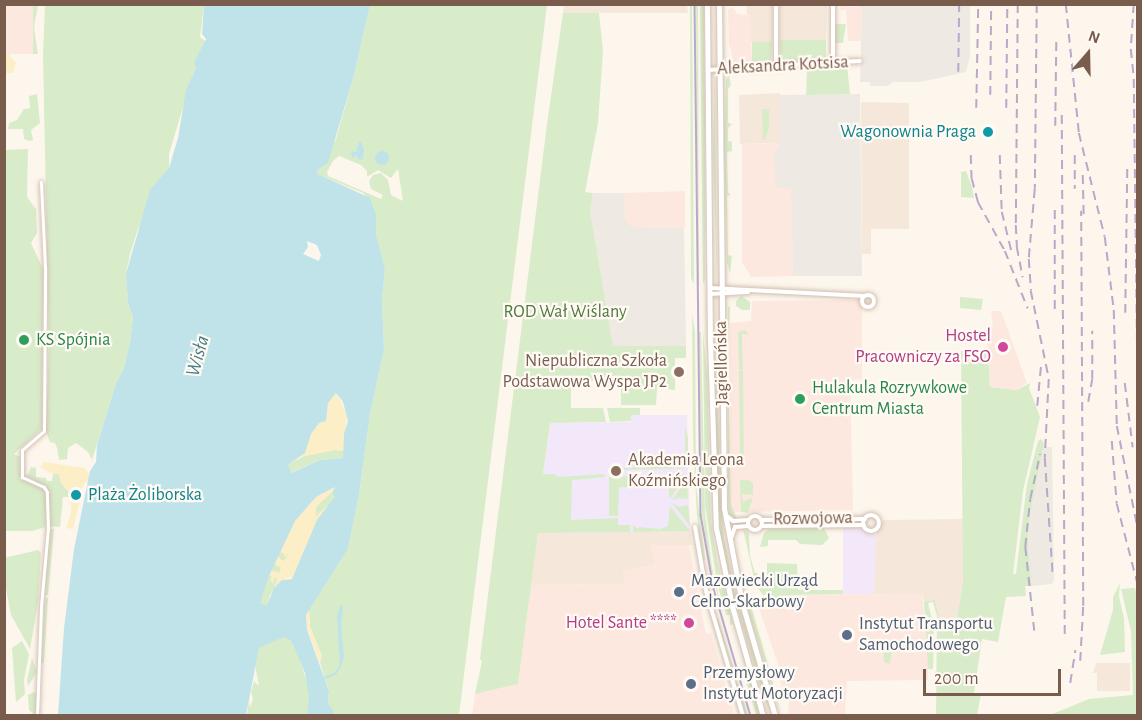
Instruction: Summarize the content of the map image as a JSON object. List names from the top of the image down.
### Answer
{
  "streets": {
    "main road": ["Jagiellońska"],
    "street": ["Aleksandra Kotsisa", "Rozwojowa"]
  },
  "crossings": [
    ["Aleksandra Kotsisa", "Jagiellońska"],
    ["Jagiellońska", "Rozwojowa"]
  ],
  "water": ["Wisła"],
  "parks": ["ROD Wał Wiślany"],
  "places": [
    "Wagonownia Praga",
    "KS Spójnia",
    "Hostel Pracowniczy za FSO",
    "Niepubliczna Szkoła Podstawowa Wyspa JP2",
    "Hulakula Rozrywkowe Centrum Miasta",
    "Akademia Leona Koźmińskiego",
    "Plaża Żoliborska",
    "Mazowiecki Urząd Celno-Skarbowy",
    "Hotel Sante ****",
    "Instytut Transportu Samochodowego",
    "Przemysłowy Instytut Motoryzacji"
  ],
  "scale_bar": "200 m",
  "north": "top"
}
